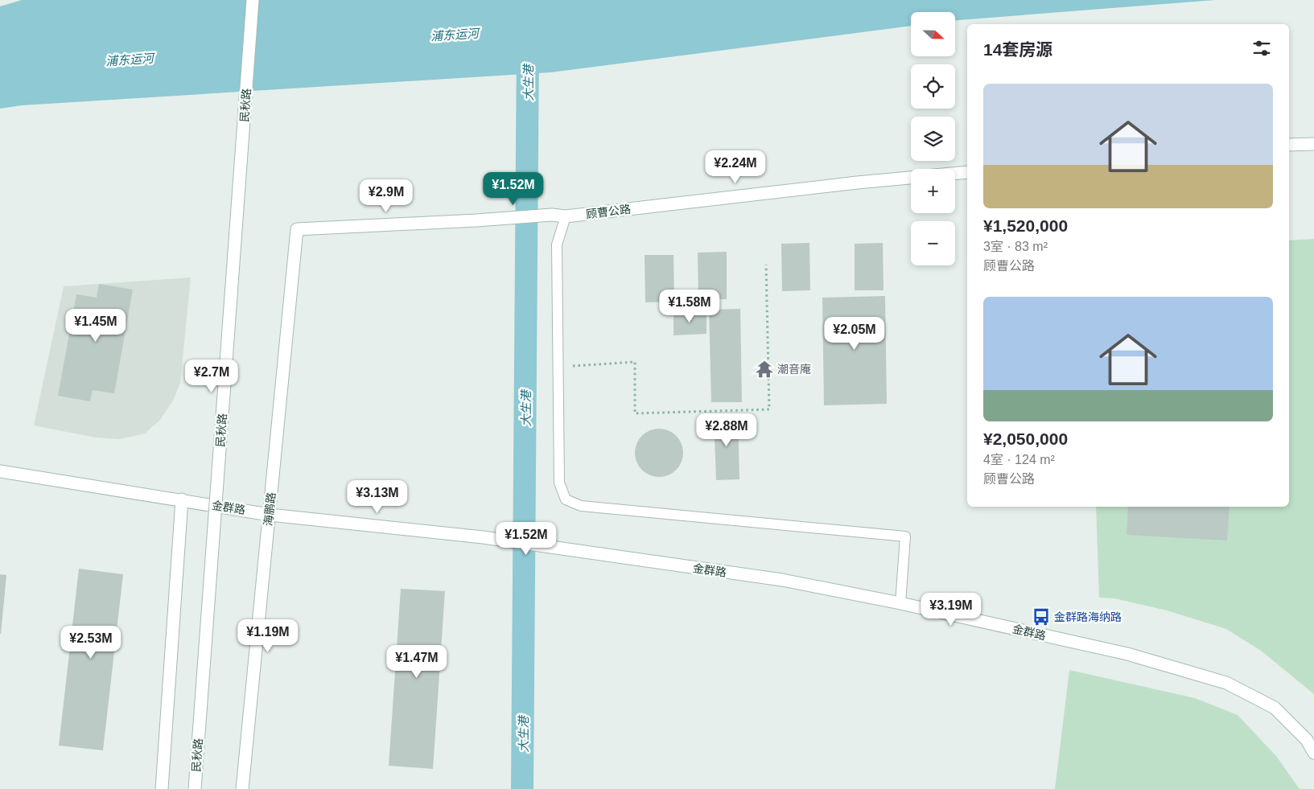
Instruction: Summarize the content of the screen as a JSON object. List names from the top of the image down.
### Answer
{
  "streets": {
    "street": [
      "民秋路",
      "顾曹公路",
      "金群路",
      "海鹏路"
    ]
  },
  "crossings": [
    ["顾曹公路", "海鹏路"],
    ["金群路", "海鹏路"]
  ],
  "water": ["浦东运河", "大生港"],
  "places": {
    "temple": ["潮音庵"],
    "bus stop": ["金群路海纳路"]
  },
  "north": "right",
  "page": {
    "map_buttons": ["+", "−"],
    "heading": "14套房源",
    "list": [
      {
        "name": "¥1,520,000",
        "note": "3室 · 83 m² · 顾曹公路"
      },
      {
        "name": "¥2,050,000",
        "note": "4室 · 124 m² · 顾曹公路"
      }
    ],
    "price": [
      "¥2.24M",
      "¥1.52M",
      "¥2.9M",
      "¥1.58M",
      "¥1.45M",
      "¥2.05M",
      "¥2.7M",
      "¥2.88M",
      "¥3.13M",
      "¥1.52M",
      "¥3.19M",
      "¥1.19M",
      "¥2.53M",
      "¥1.47M"
    ]
  }
}
